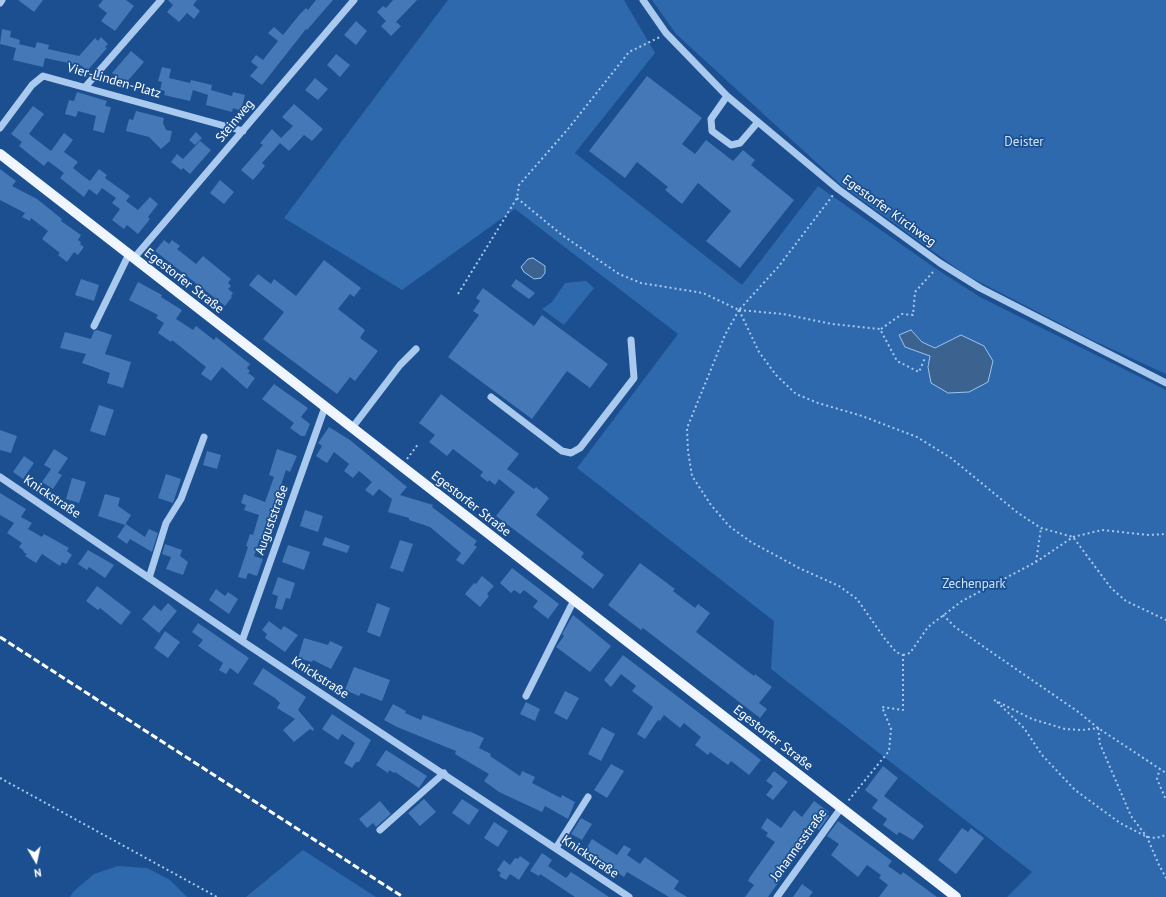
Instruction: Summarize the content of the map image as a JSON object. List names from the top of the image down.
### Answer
{
  "streets": {
    "main road": ["Egestorfer Straße"],
    "street": [
      "Vier-Linden-Platz",
      "Steinweg",
      "Egestorfer Kirchweg",
      "Knickstraße",
      "Auguststraße",
      "Johannesstraße"
    ]
  },
  "crossings": [
    ["Vier-Linden-Platz", "Steinweg"],
    ["Steinweg", "Egestorfer Straße"],
    ["Egestorfer Straße", "Auguststraße"],
    ["Egestorfer Straße", "Johannesstraße"],
    ["Knickstraße", "Auguststraße"]
  ],
  "parks": ["Deister", "Zechenpark"],
  "north": "bottom"
}
